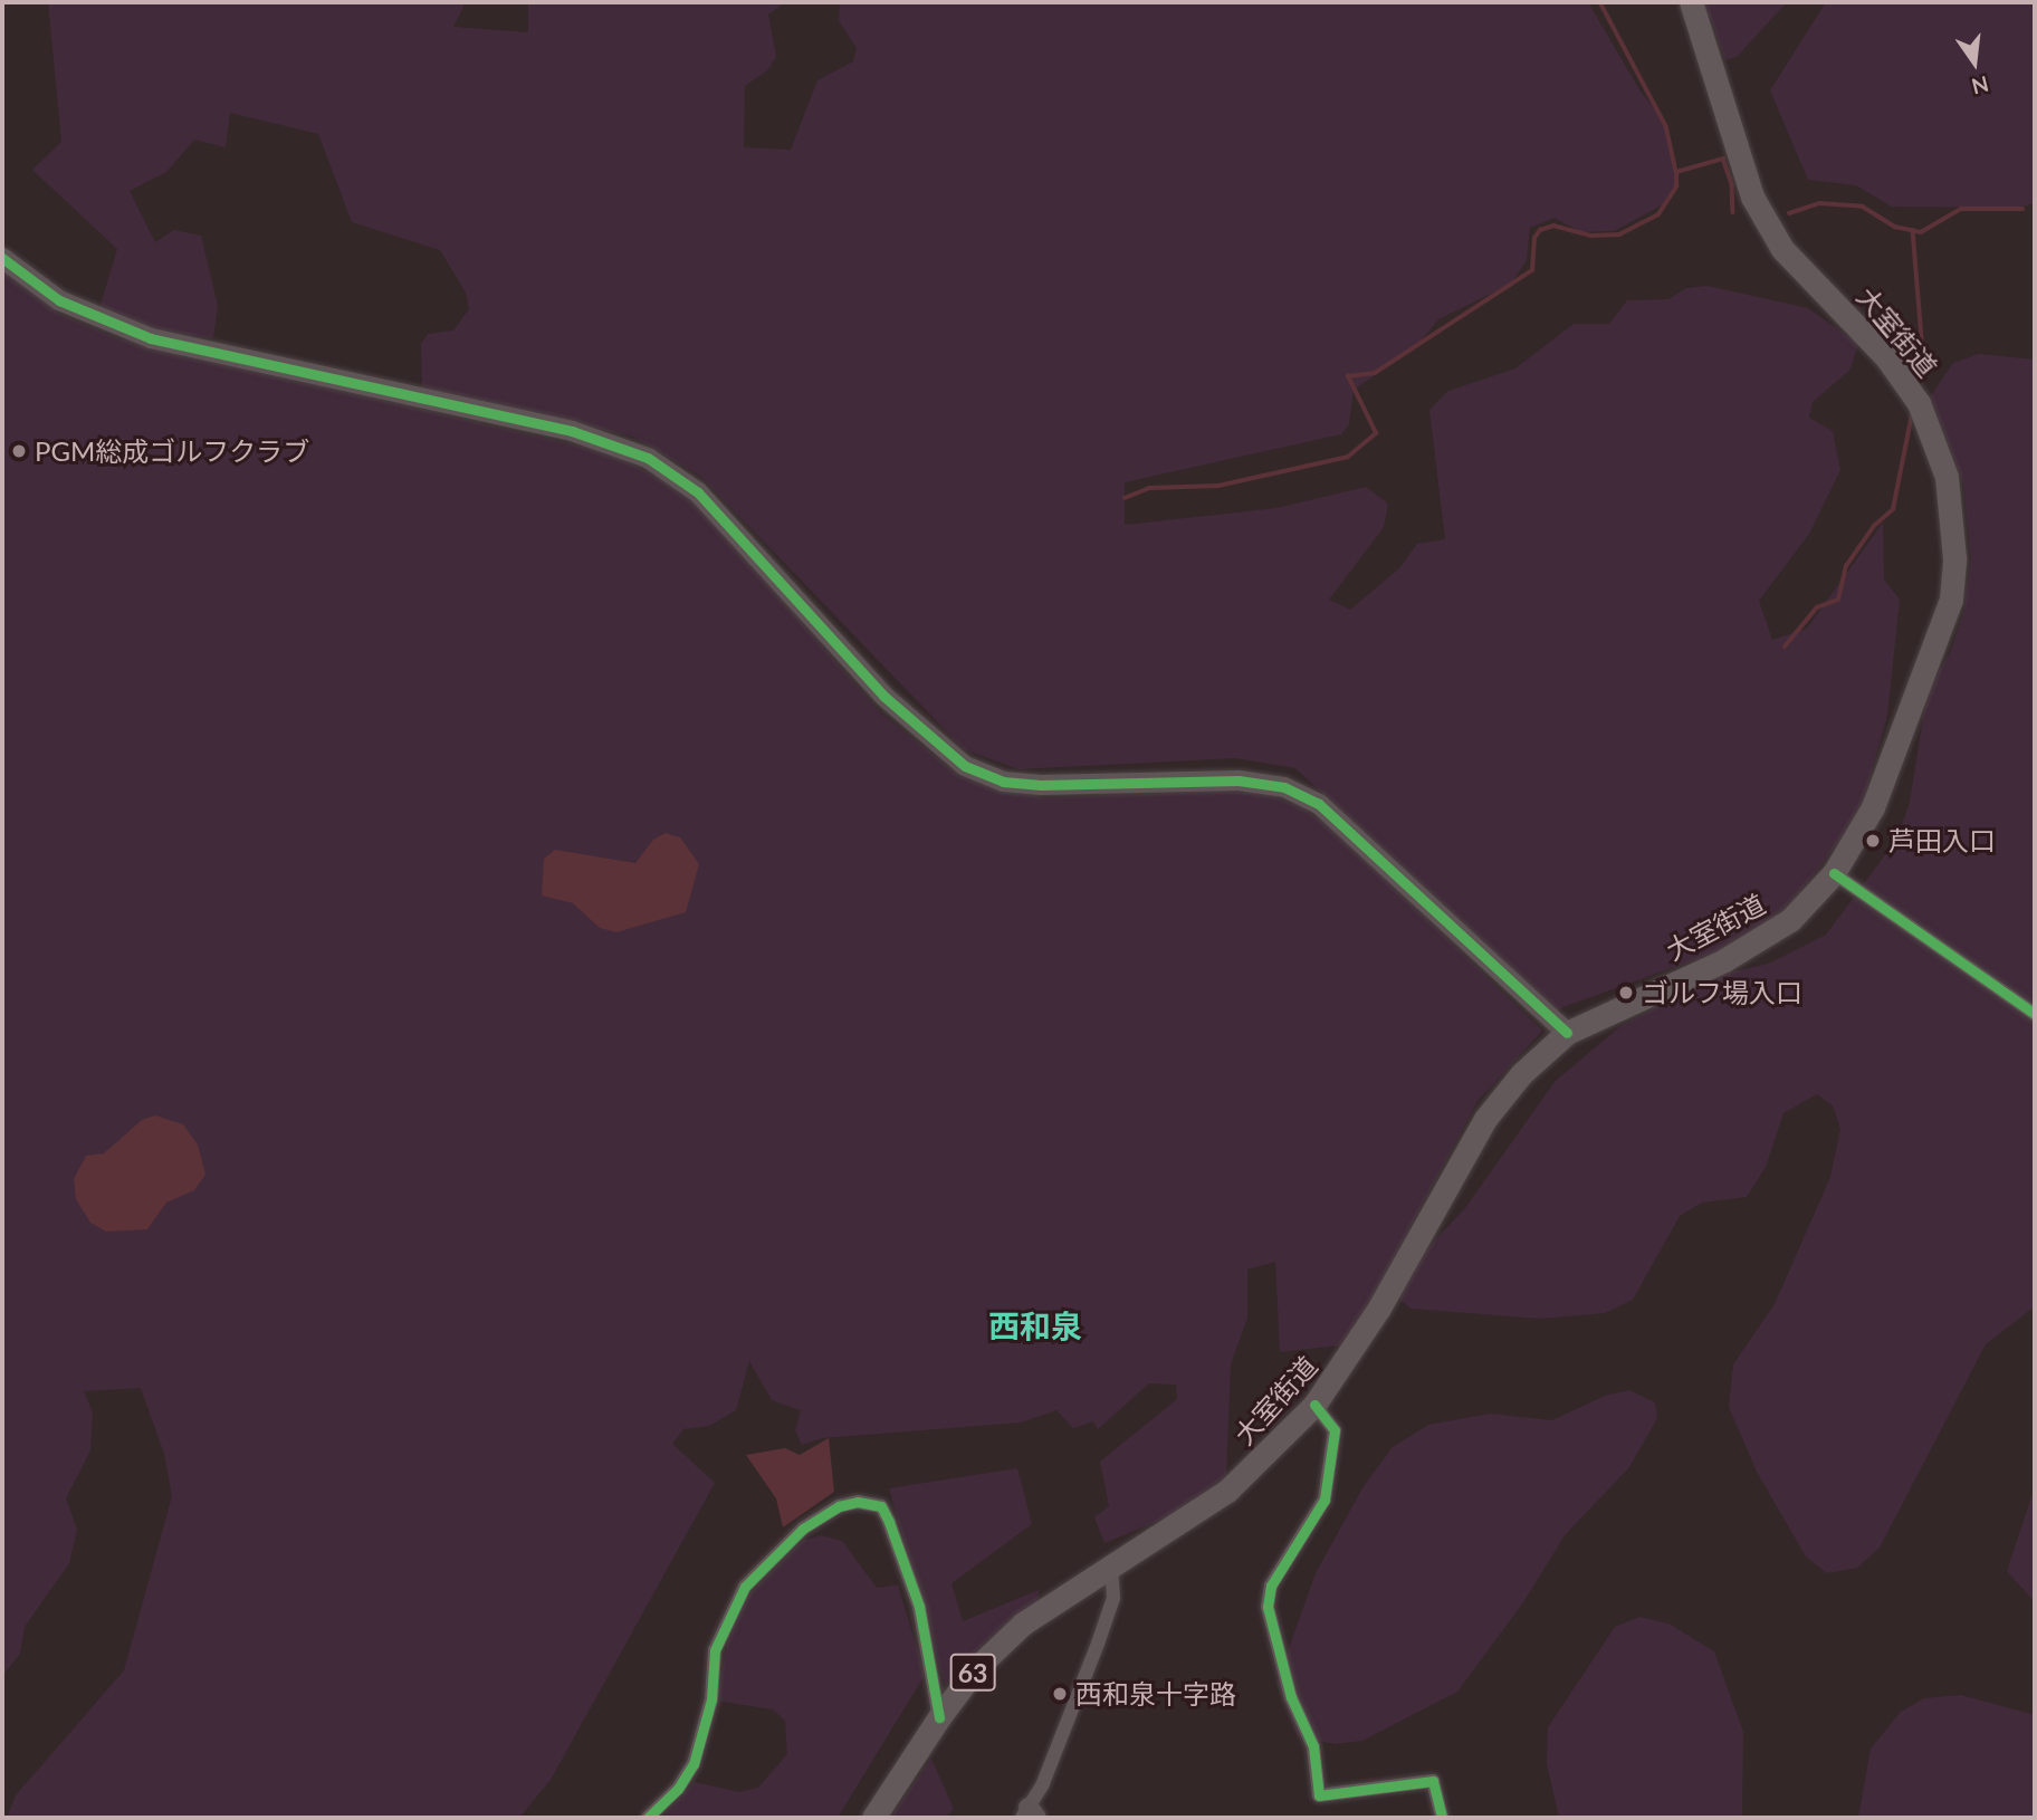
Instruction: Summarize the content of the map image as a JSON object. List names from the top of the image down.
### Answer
{
  "streets": {
    "main road": ["大室街道", "63"]
  },
  "districts": ["西和泉"],
  "places": [
    "PGM総成ゴルフクラブ",
    "芦田入口",
    "ゴルフ場入口",
    "西和泉十字路"
  ],
  "north": "bottom"
}
